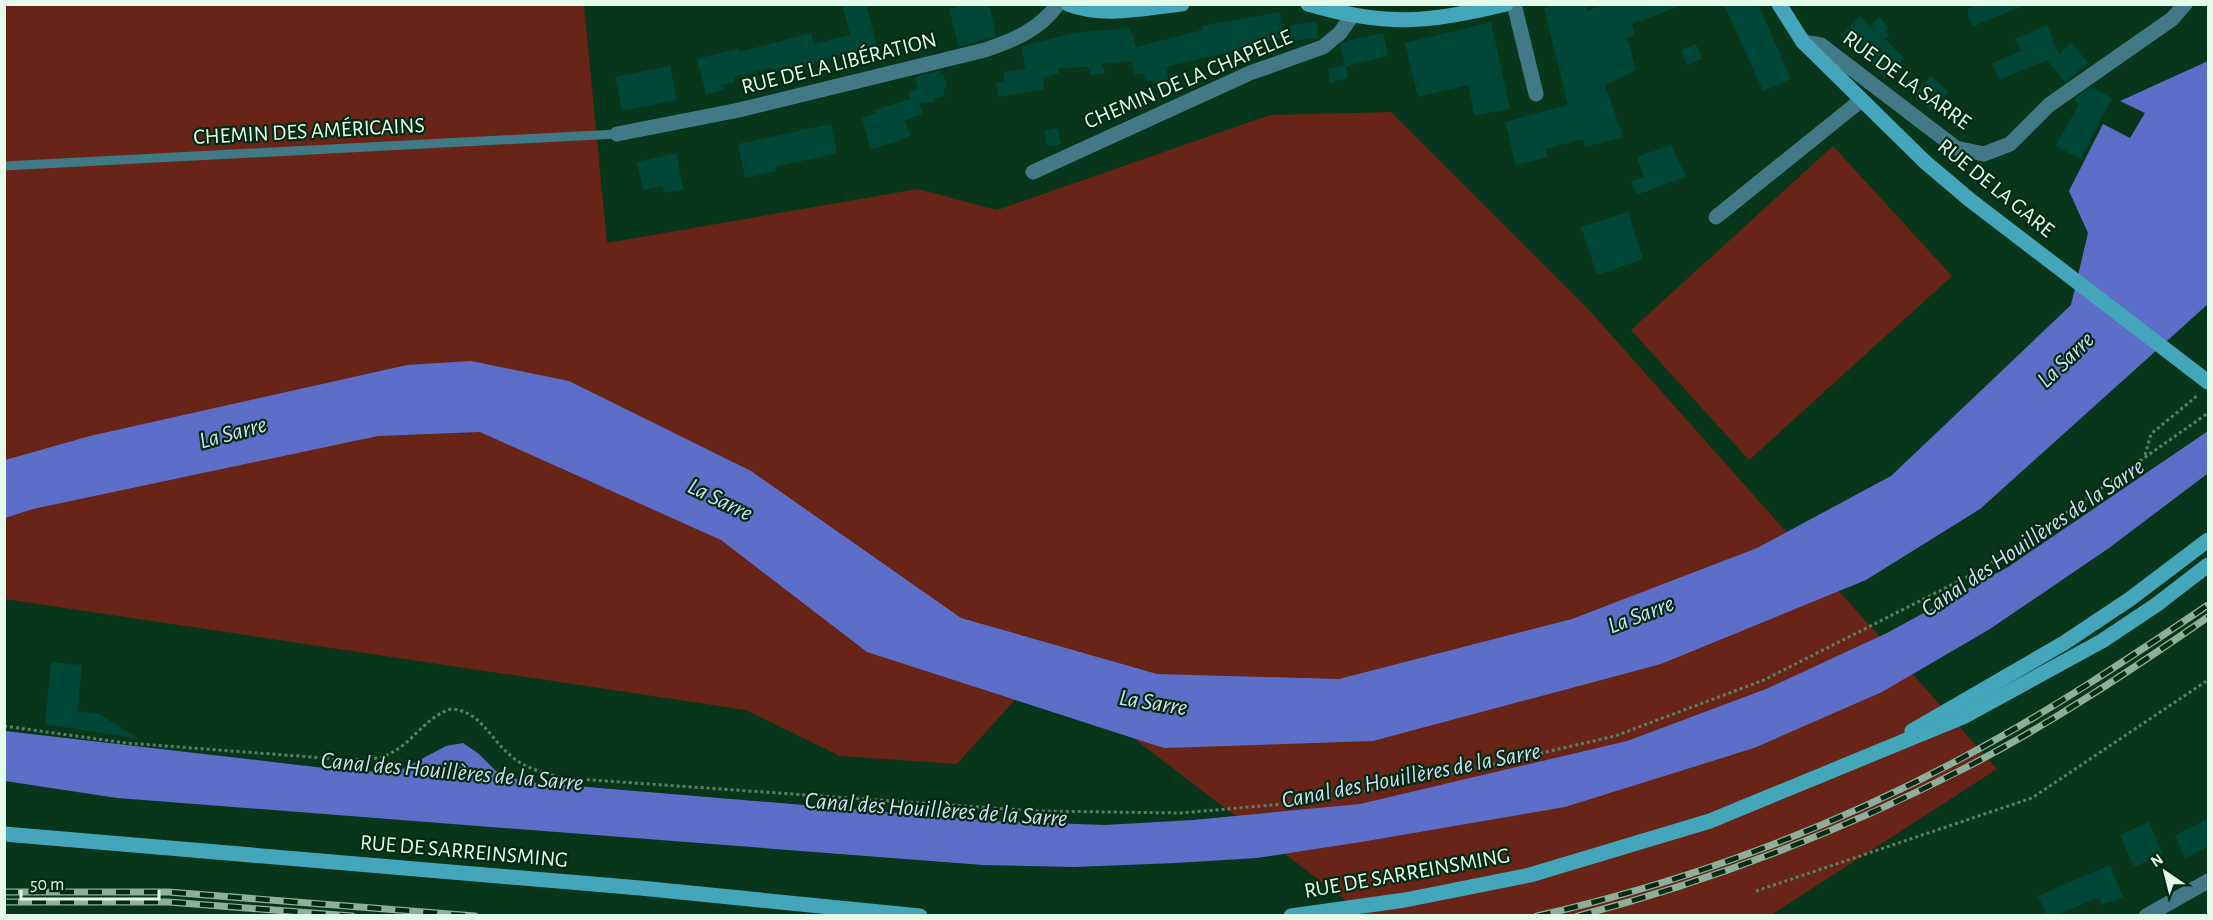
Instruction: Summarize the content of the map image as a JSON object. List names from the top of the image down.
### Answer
{
  "streets": {
    "street": [
      "RUE DE LA LIBÉRATION",
      "CHEMIN DE LA CHAPELLE",
      "RUE DE LA SARRE",
      "RUE DE LA GARE",
      "RUE DE SARREINSMING"
    ],
    "lane": ["CHEMIN DES AMÉRICAINS"]
  },
  "crossings": [
    ["RUE DE LA LIBÉRATION", "CHEMIN DES AMÉRICAINS"],
    ["RUE DE LA SARRE", "RUE DE LA GARE"]
  ],
  "water": ["La Sarre", "Canal des Houillères de la Sarre"],
  "scale_bar": "50 m",
  "north": "top left"
}
